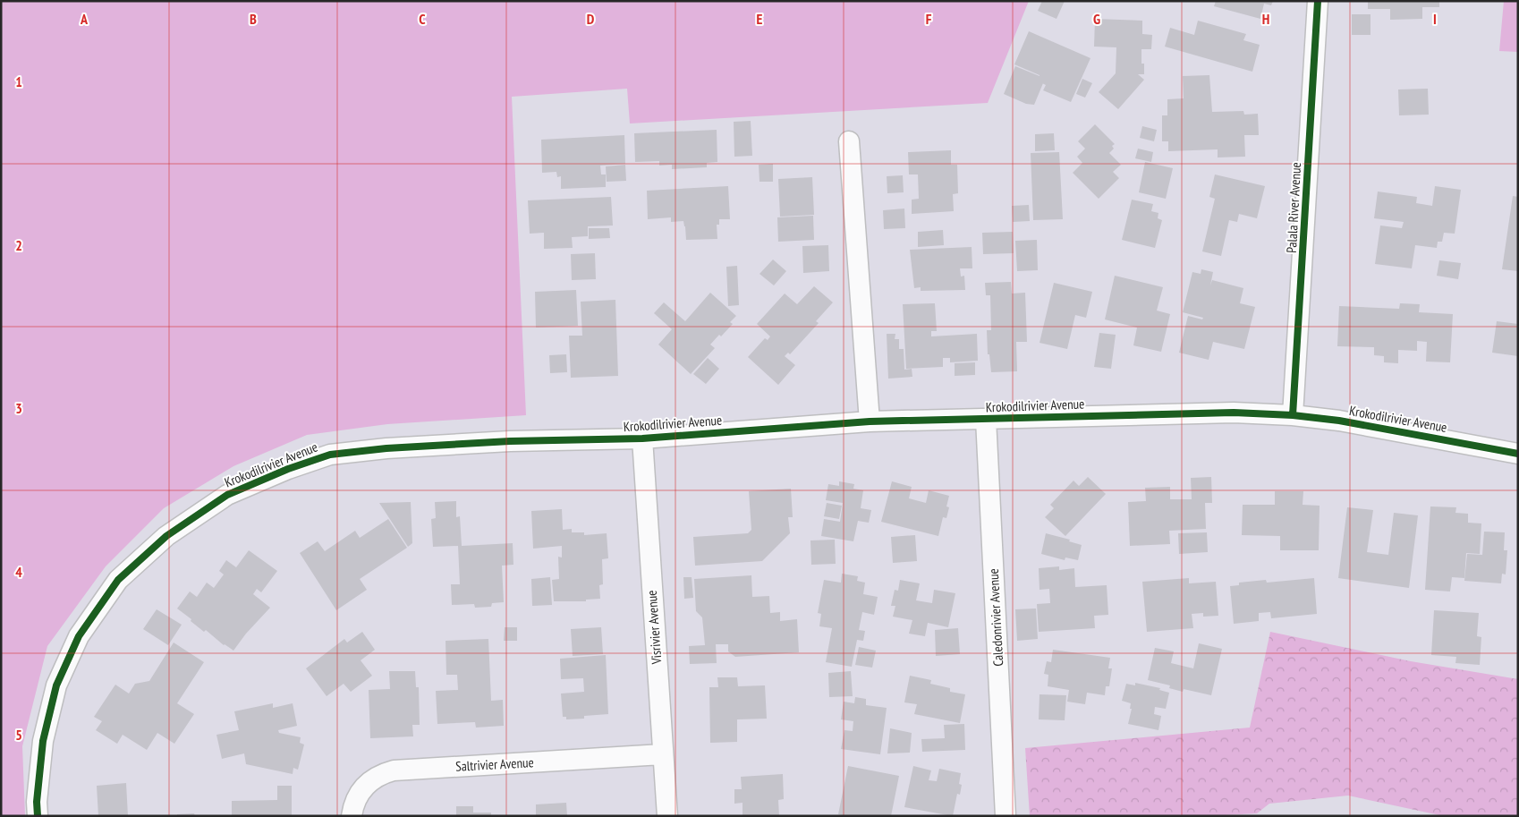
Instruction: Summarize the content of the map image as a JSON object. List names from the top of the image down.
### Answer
{
  "streets": {
    "street": [
      "Palala River Avenue",
      "Krokodilrivier Avenue",
      "Caledonrivier Avenue",
      "Visrivier Avenue",
      "Saltrivier Avenue"
    ]
  },
  "crossings": [
    ["Palala River Avenue", "Krokodilrivier Avenue"],
    ["Krokodilrivier Avenue", "Caledonrivier Avenue"],
    ["Krokodilrivier Avenue", "Visrivier Avenue"],
    ["Visrivier Avenue", "Saltrivier Avenue"]
  ],
  "grid": {
    "columns": [
      "A",
      "B",
      "C",
      "D",
      "E",
      "F",
      "G",
      "H",
      "I"
    ],
    "rows": [
      "1",
      "2",
      "3",
      "4",
      "5"
    ]
  }
}
